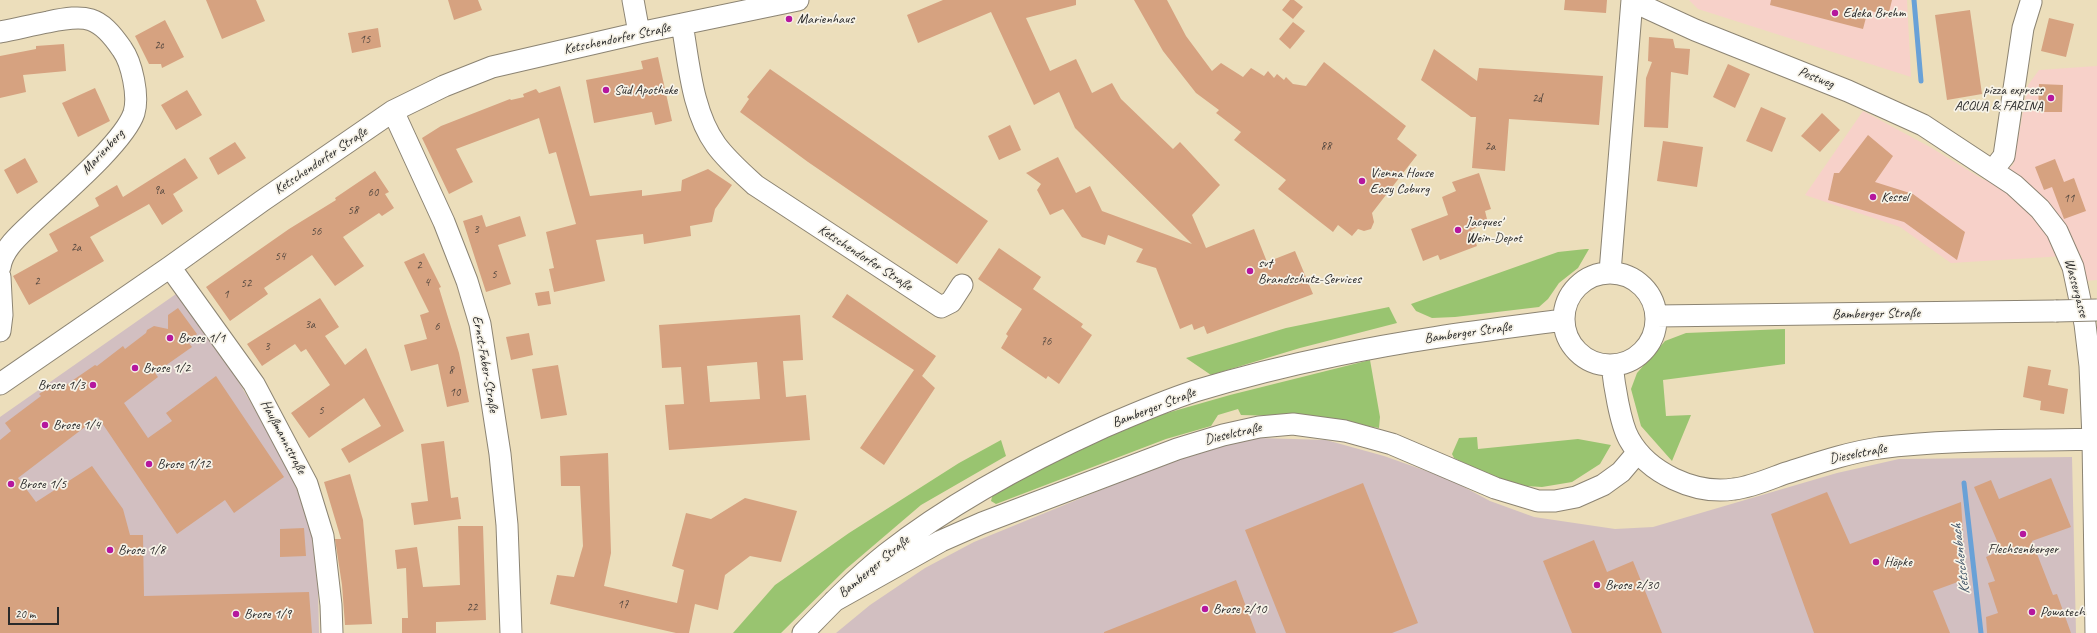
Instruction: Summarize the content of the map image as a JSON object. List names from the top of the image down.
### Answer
{
  "streets": {
    "street": [
      "Ketschendorfer Straße",
      "Postweg",
      "Marienberg",
      "Wassergasse",
      "Bamberger Straße",
      "Ernst-Faber-Straße",
      "Dieselstraße",
      "Haußmannstraße"
    ]
  },
  "crossings": [
    ["Ketschendorfer Straße", "Ernst-Faber-Straße"],
    ["Ketschendorfer Straße", "Haußmannstraße"],
    ["Postweg", "Wassergasse"],
    ["Postweg", "Bamberger Straße"],
    ["Postweg", "Dieselstraße"],
    ["Wassergasse", "Dieselstraße"],
    ["Bamberger Straße", "Dieselstraße"]
  ],
  "water": ["Ketschenbach"],
  "places": [
    "Edeka Brehm",
    "Marienhaus",
    "Süd Apotheke",
    "pizza express ACQUA & FARINA",
    "Vienna House Easy Coburg",
    "Kessel",
    "Jacques' Wein-Depot",
    "svt Brandschutz-Services",
    "Brose 1/1",
    "Brose 1/2",
    "Brose 1/3",
    "Brose 1/4",
    "Brose 1/12",
    "Brose 1/5",
    "Flechsenberger",
    "Brose 1/8",
    "Höpke",
    "Brose 2/30",
    "Brose 2/10",
    "Powatech",
    "Brose 1/9"
  ],
  "house_numbers": [
    "15",
    "2c",
    "2d",
    "88",
    "2a",
    "9a",
    "60",
    "11",
    "58",
    "3",
    "56",
    "2a",
    "54",
    "2",
    "5",
    "2",
    "4",
    "52",
    "1",
    "3a",
    "6",
    "76",
    "3",
    "8",
    "10",
    "5",
    "17",
    "22"
  ],
  "scale_bar": "20 m"
}
